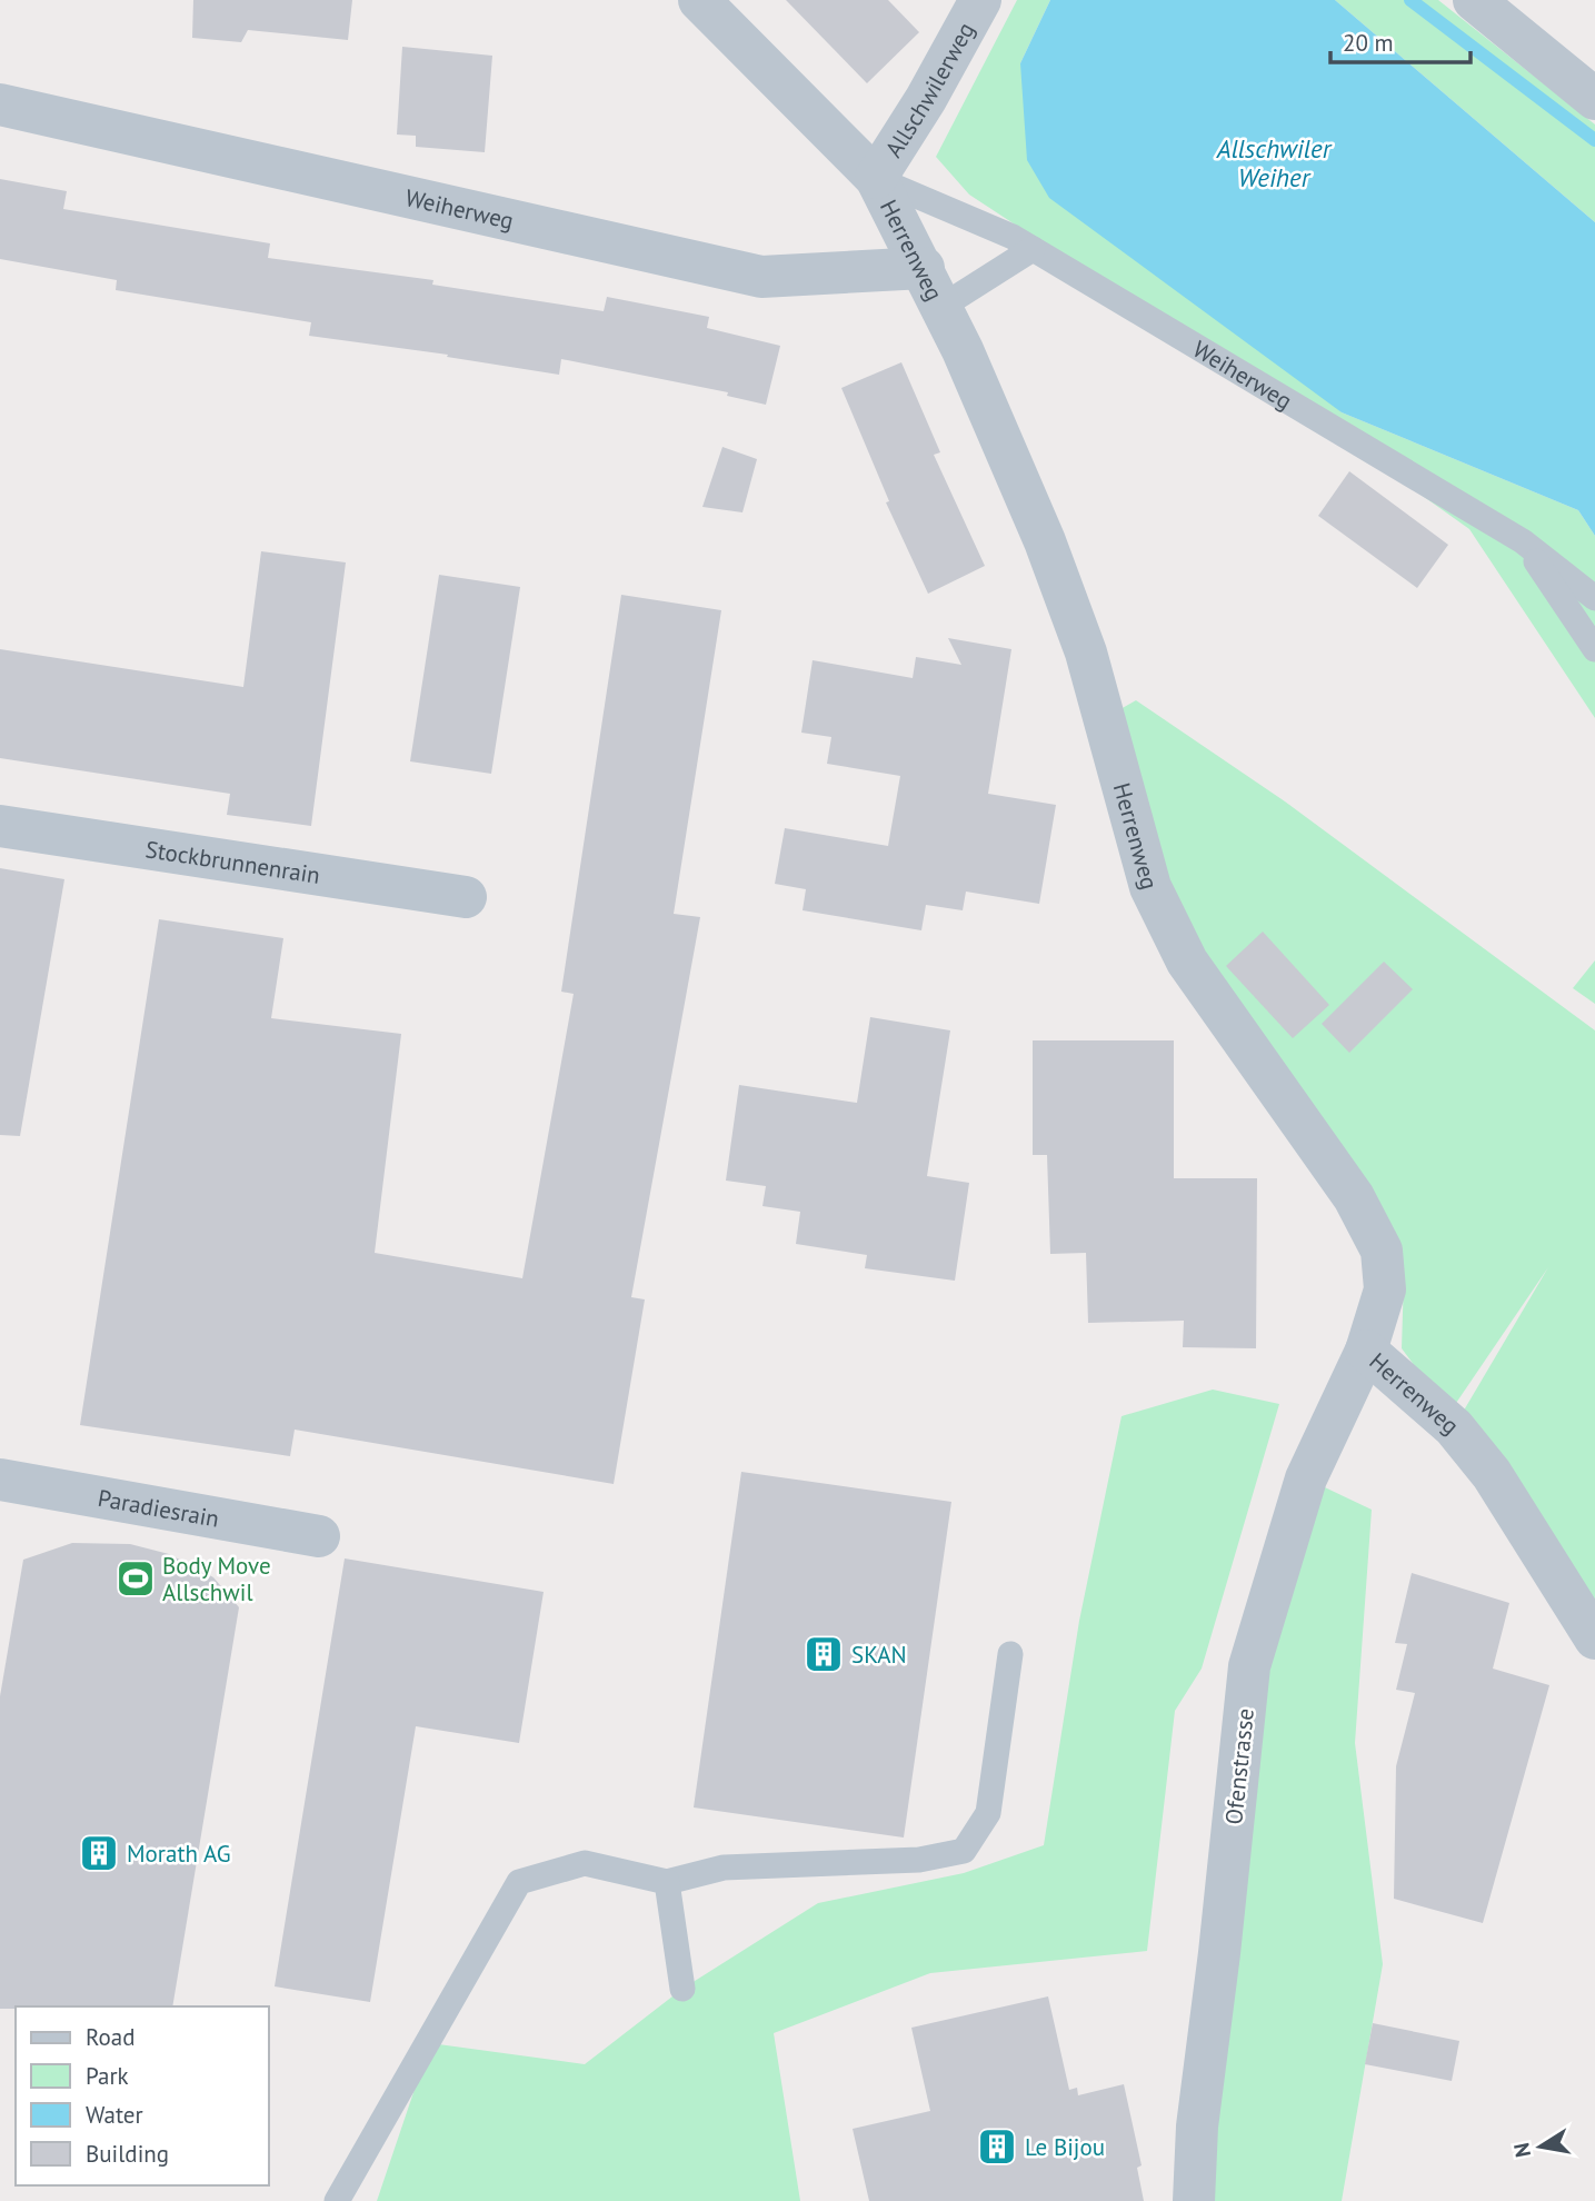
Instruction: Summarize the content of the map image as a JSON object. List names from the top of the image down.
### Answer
{
  "streets": {
    "street": [
      "Allschwilerweg",
      "Weiherweg",
      "Herrenweg",
      "Stockbrunnenrain",
      "Paradiesrain",
      "Ofenstrasse"
    ]
  },
  "crossings": [
    ["Allschwilerweg", "Weiherweg"],
    ["Allschwilerweg", "Herrenweg"],
    ["Weiherweg", "Herrenweg"],
    ["Herrenweg", "Ofenstrasse"]
  ],
  "water": ["Allschwiler Weiher"],
  "places": {
    "sports": ["Body Move Allschwil"],
    "building": ["SKAN", "Morath AG", "Le Bijou"]
  },
  "legend": [
    "Road",
    "Park",
    "Water",
    "Building"
  ],
  "scale_bar": "20 m",
  "north": "left"
}
